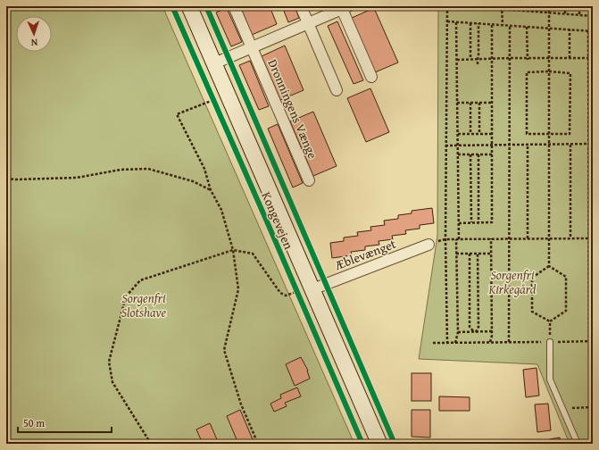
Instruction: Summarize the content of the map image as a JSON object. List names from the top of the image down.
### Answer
{
  "streets": {
    "street": ["Dronningens Vænge", "Kongevejen", "Æblevænget"]
  },
  "crossings": [
    ["Kongevejen", "Æblevænget"]
  ],
  "parks": ["Sorgenfri Kirkegård", "Sorgenfri Slotshave"],
  "scale_bar": "50 m",
  "north": "bottom"
}
